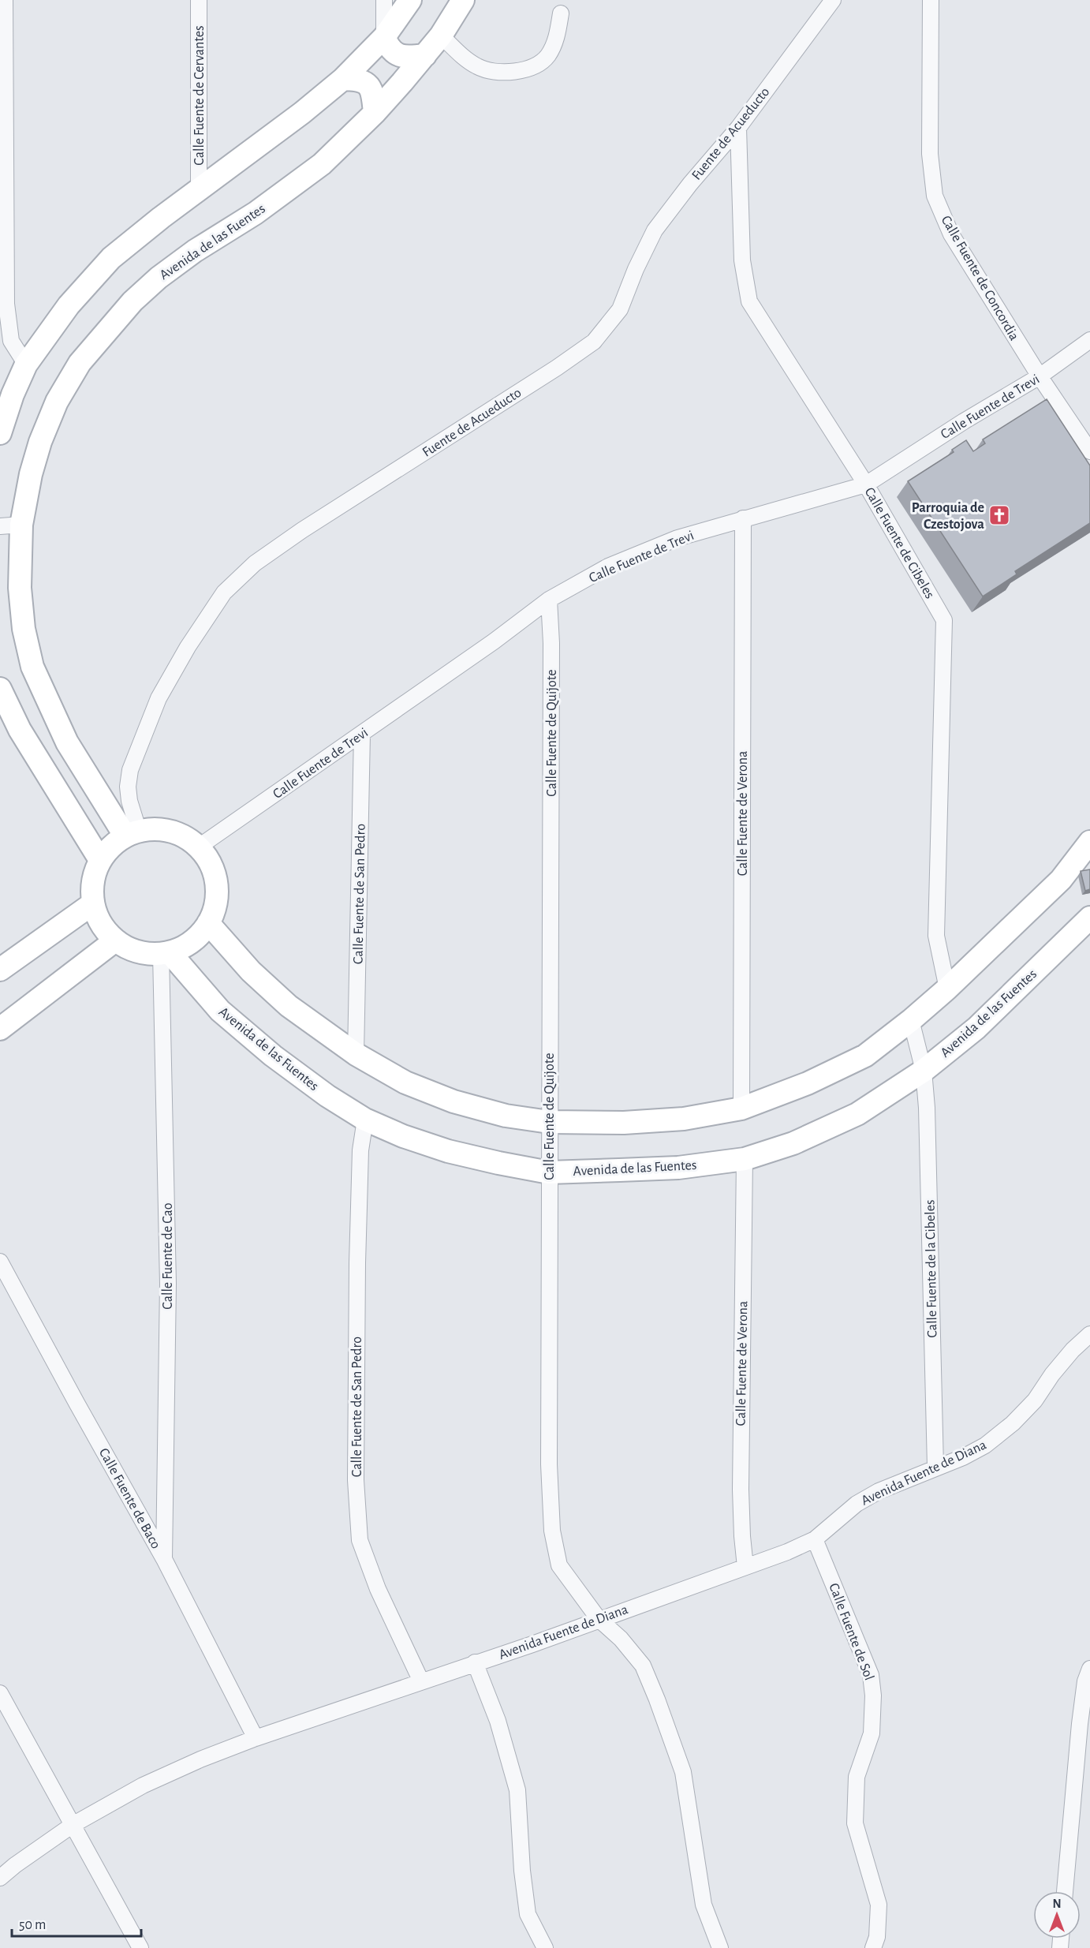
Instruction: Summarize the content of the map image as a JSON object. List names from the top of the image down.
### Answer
{
  "streets": {
    "main road": ["Avenida de las Fuentes"],
    "street": [
      "Calle Fuente de Cervantes",
      "Fuente de Acueducto",
      "Calle Fuente de Concordia",
      "Calle Fuente de Trevi",
      "Calle Fuente de Cibeles",
      "Calle Fuente de Quijote",
      "Calle Fuente de Verona",
      "Calle Fuente de San Pedro",
      "Calle Fuente de Cao",
      "Calle Fuente de la Cibeles",
      "Avenida Fuente de Diana",
      "Calle Fuente de Baco",
      "Calle Fuente de Sol"
    ]
  },
  "crossings": [
    ["Fuente de Acueducto", "Avenida de las Fuentes"],
    ["Fuente de Acueducto", "Calle Fuente de Trevi"],
    ["Fuente de Acueducto", "Calle Fuente de Cibeles"],
    ["Fuente de Acueducto", "Calle Fuente de Cao"],
    ["Avenida de las Fuentes", "Calle Fuente de Trevi"],
    ["Avenida de las Fuentes", "Calle Fuente de Quijote"],
    ["Avenida de las Fuentes", "Calle Fuente de Verona"],
    ["Avenida de las Fuentes", "Calle Fuente de San Pedro"],
    ["Avenida de las Fuentes", "Calle Fuente de Cao"],
    ["Avenida de las Fuentes", "Calle Fuente de la Cibeles"],
    ["Calle Fuente de Concordia", "Calle Fuente de Trevi"],
    ["Calle Fuente de Trevi", "Calle Fuente de Cibeles"],
    ["Calle Fuente de Trevi", "Calle Fuente de Quijote"],
    ["Calle Fuente de Trevi", "Calle Fuente de Verona"],
    ["Calle Fuente de Trevi", "Calle Fuente de San Pedro"],
    ["Calle Fuente de Trevi", "Calle Fuente de Cao"],
    ["Calle Fuente de Quijote", "Avenida Fuente de Diana"],
    ["Calle Fuente de Verona", "Avenida Fuente de Diana"],
    ["Calle Fuente de San Pedro", "Avenida Fuente de Diana"],
    ["Calle Fuente de Cao", "Calle Fuente de Baco"],
    ["Calle Fuente de la Cibeles", "Avenida Fuente de Diana"],
    ["Avenida Fuente de Diana", "Calle Fuente de Baco"],
    ["Avenida Fuente de Diana", "Calle Fuente de Sol"]
  ],
  "places": {
    "church": ["Parroquia de Czestojova"]
  },
  "scale_bar": "50 m",
  "north": "top"
}
